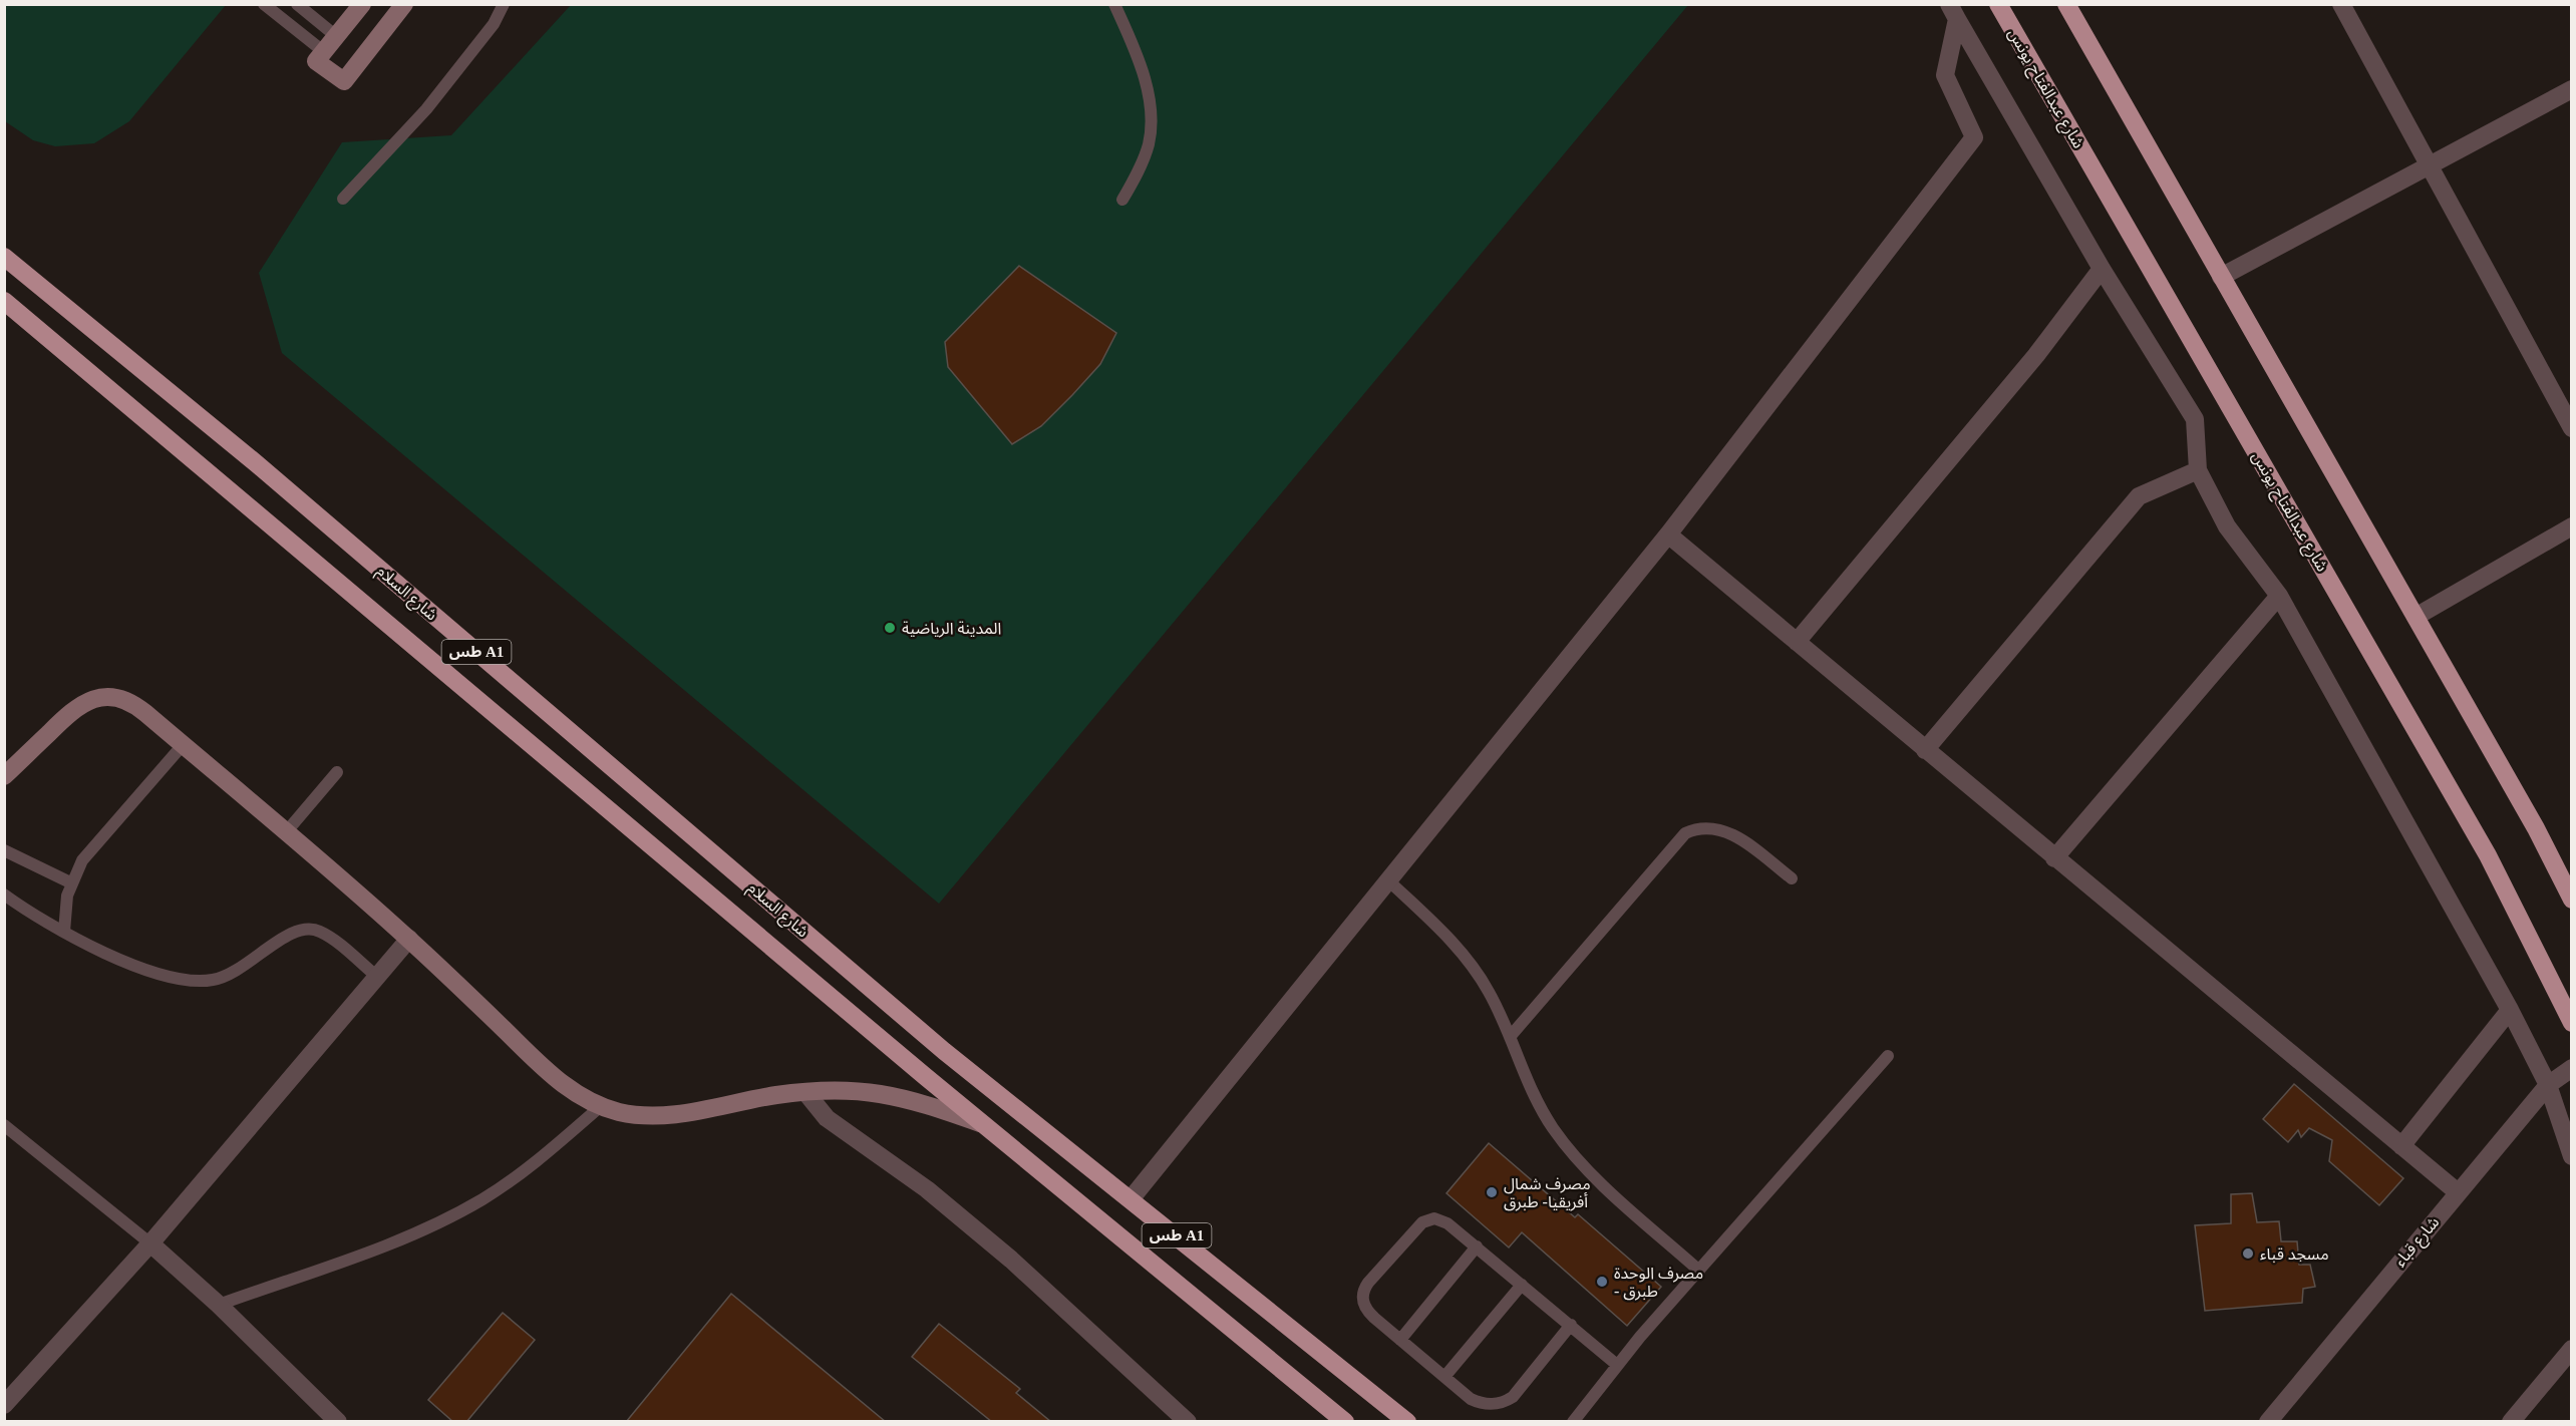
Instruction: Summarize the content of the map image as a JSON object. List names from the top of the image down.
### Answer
{
  "streets": {
    "highway": ["شارع عبدالفتاح يونس", "شارع السلام", "طس A1"],
    "street": ["شارع قباء"]
  },
  "crossings": [
    ["شارع السلام", "طس A1"]
  ],
  "places": [
    "المدينة الرياضية",
    "مصرف شمال أفريقيا- طبرق",
    "مسجد قباء",
    "مصرف الوحدة - طبرق"
  ]
}
